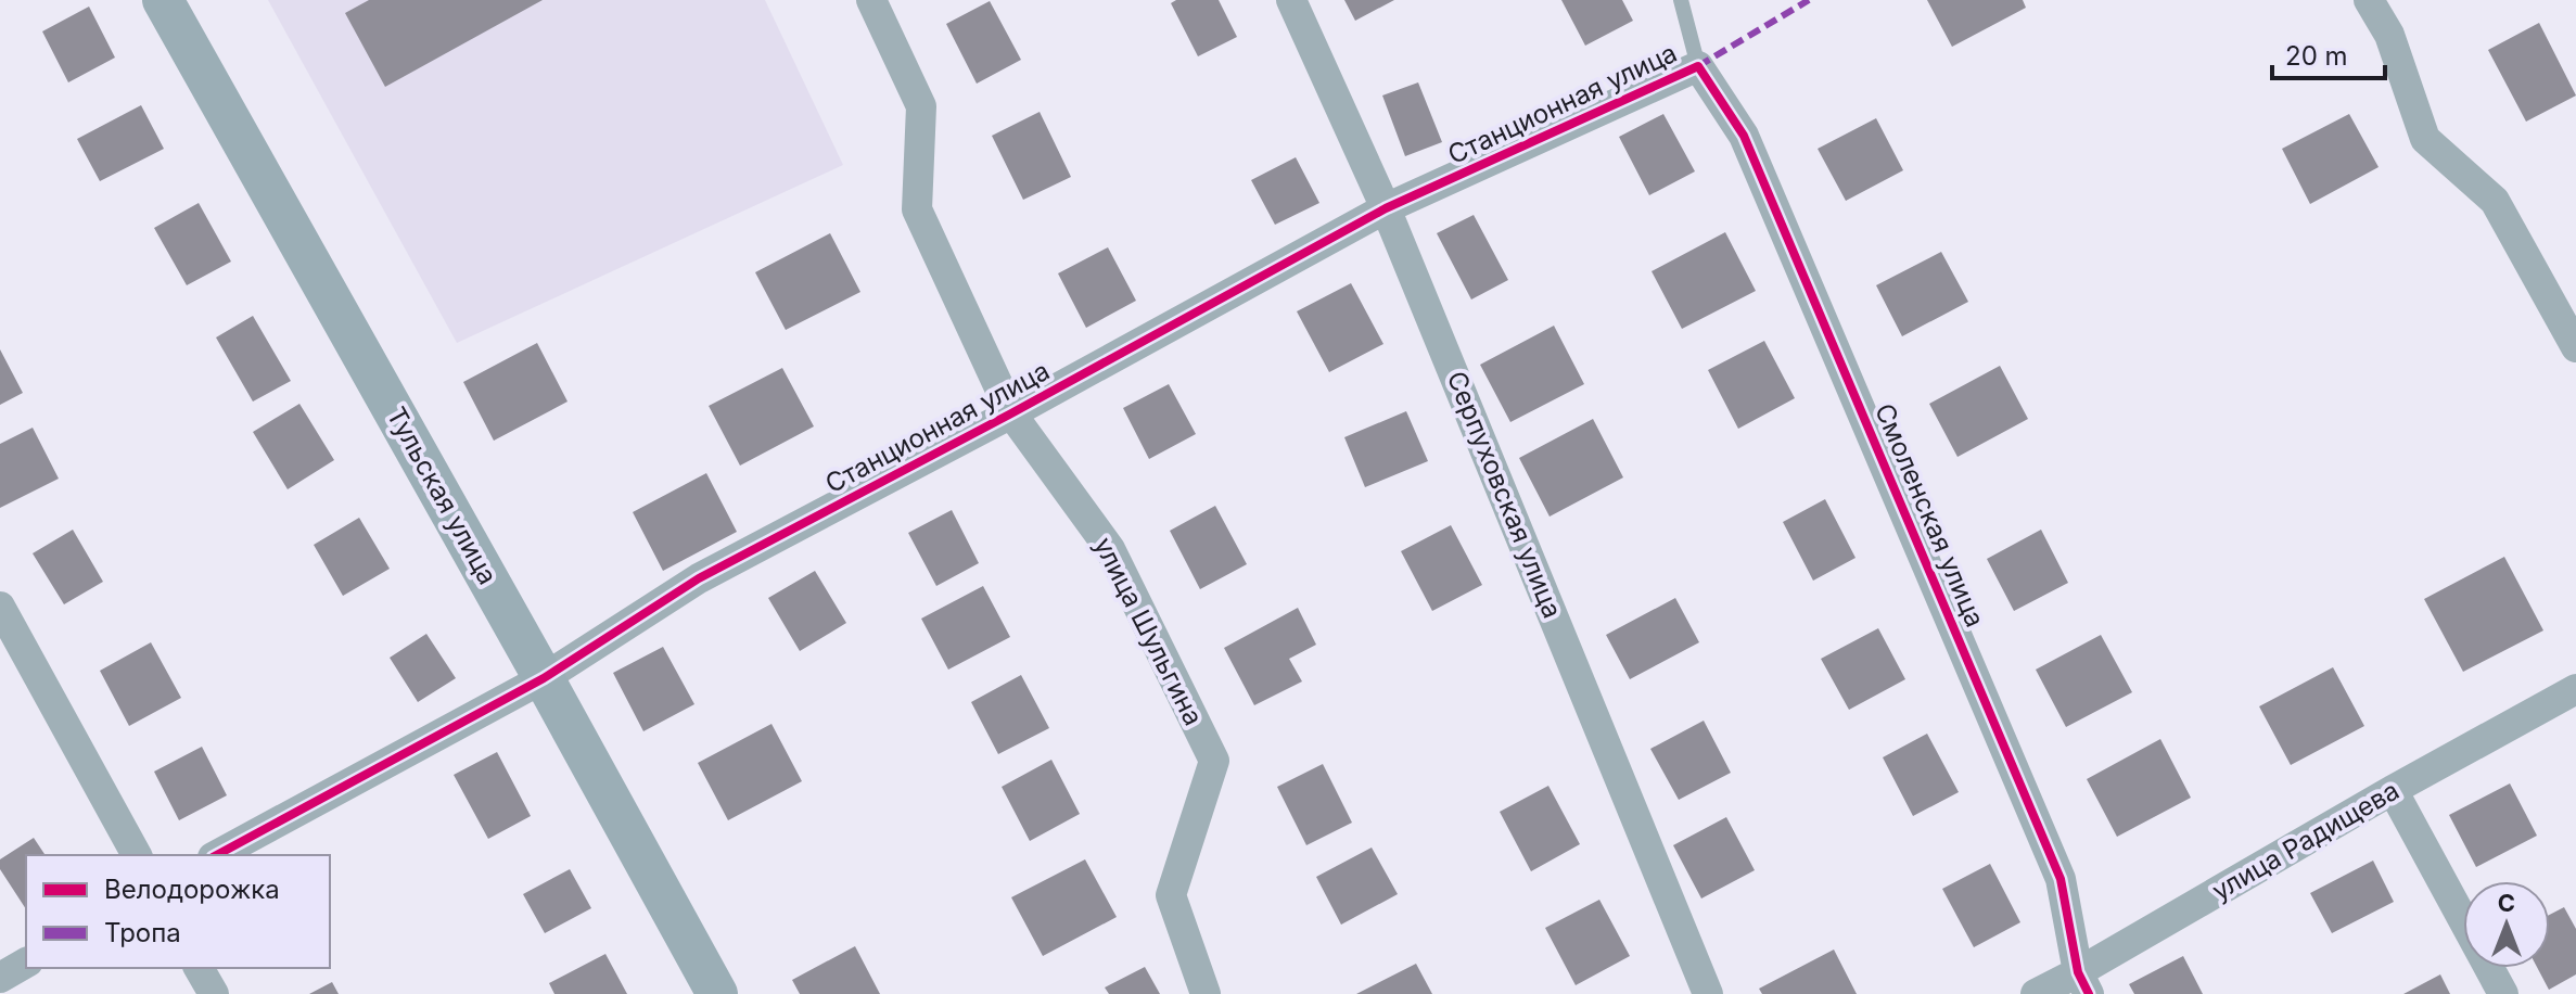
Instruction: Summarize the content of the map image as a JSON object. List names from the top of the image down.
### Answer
{
  "streets": {
    "main road": ["Тульская улица"],
    "street": [
      "Станционная улица",
      "Серпуховская улица",
      "Смоленская улица",
      "улица Шульгина",
      "улица Радищева"
    ]
  },
  "crossings": [
    ["Станционная улица", "Серпуховская улица"],
    ["Станционная улица", "Тульская улица"],
    ["Станционная улица", "Смоленская улица"],
    ["Станционная улица", "улица Шульгина"],
    ["Смоленская улица", "улица Радищева"]
  ],
  "legend": ["Велодорожка", "Тропа"],
  "scale_bar": "20 m",
  "north": "top"
}
